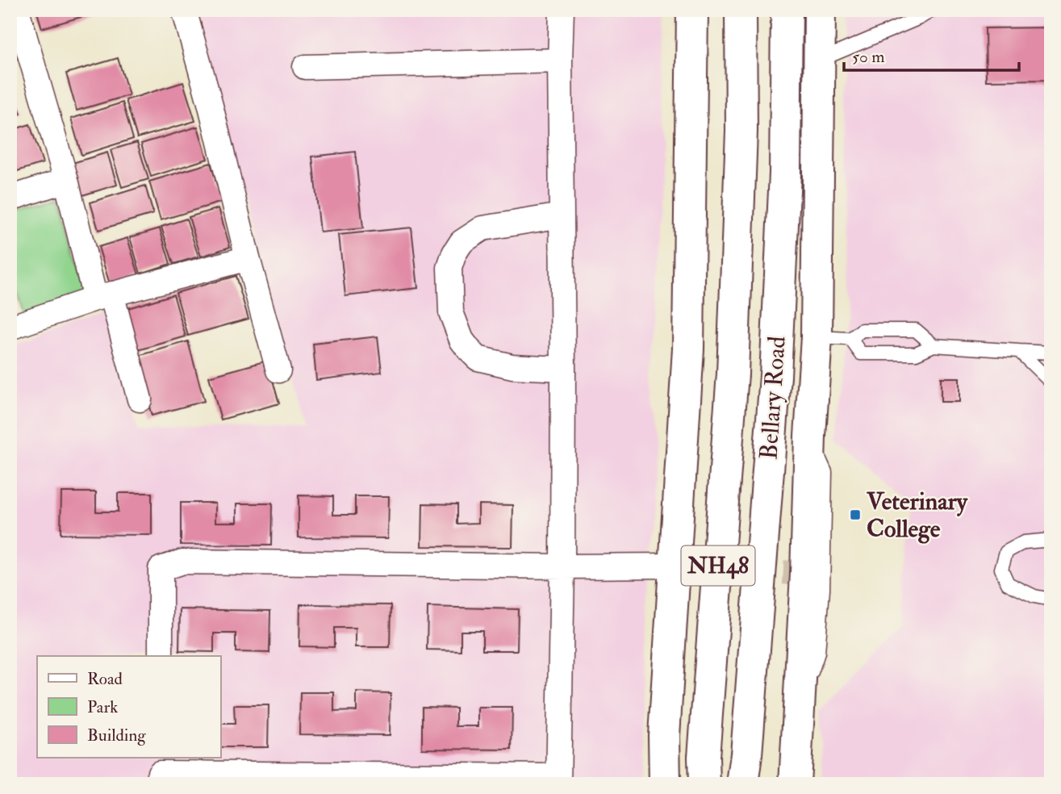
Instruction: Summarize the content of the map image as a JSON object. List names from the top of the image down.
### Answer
{
  "streets": {
    "main road": ["Bellary Road", "NH48"]
  },
  "places": {
    "transit": ["Veterinary College"]
  },
  "legend": ["Road", "Park", "Building"],
  "scale_bar": "50 m"
}
